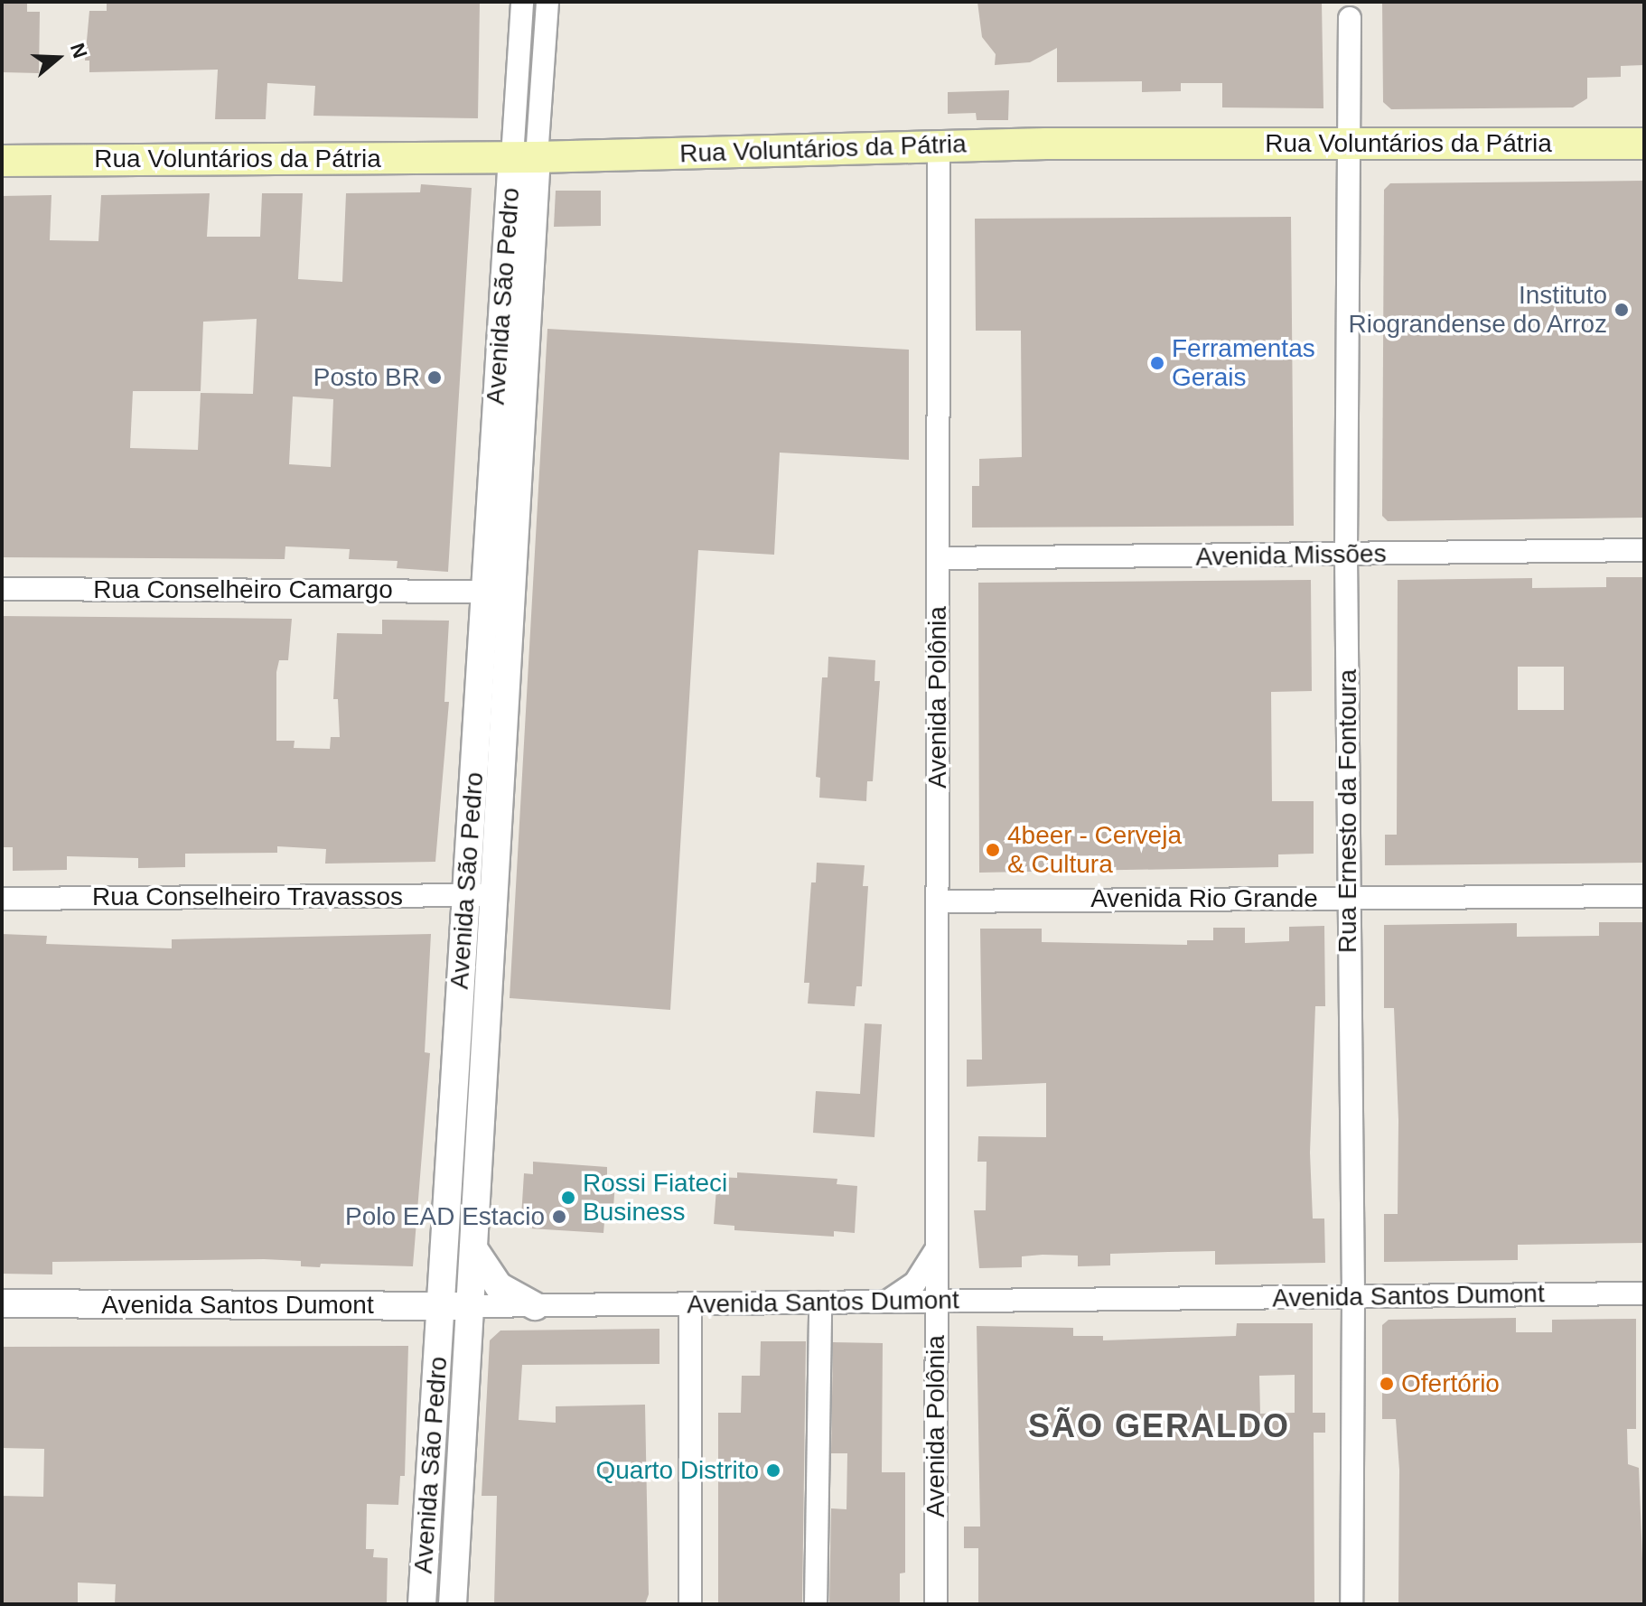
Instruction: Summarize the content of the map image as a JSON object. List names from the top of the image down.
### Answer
{
  "streets": {
    "main road": ["Rua Voluntários da Pátria"],
    "street": [
      "Avenida São Pedro",
      "Avenida Missões",
      "Rua Conselheiro Camargo",
      "Avenida Polônia",
      "Rua Ernesto da Fontoura",
      "Rua Conselheiro Travassos",
      "Avenida Rio Grande",
      "Avenida Santos Dumont"
    ]
  },
  "crossings": [
    ["Rua Voluntários da Pátria", "Avenida São Pedro"],
    ["Rua Voluntários da Pátria", "Avenida Polônia"],
    ["Rua Voluntários da Pátria", "Rua Ernesto da Fontoura"],
    ["Avenida São Pedro", "Rua Conselheiro Camargo"],
    ["Avenida São Pedro", "Rua Conselheiro Travassos"],
    ["Avenida São Pedro", "Avenida Santos Dumont"],
    ["Avenida Missões", "Avenida Polônia"],
    ["Avenida Missões", "Rua Ernesto da Fontoura"],
    ["Avenida Polônia", "Avenida Rio Grande"],
    ["Avenida Polônia", "Avenida Santos Dumont"],
    ["Rua Ernesto da Fontoura", "Avenida Rio Grande"],
    ["Rua Ernesto da Fontoura", "Avenida Santos Dumont"]
  ],
  "districts": ["SÃO GERALDO"],
  "places": [
    "Instituto Riograndense do Arroz",
    "Ferramentas Gerais",
    "Posto BR",
    "4beer - Cerveja & Cultura",
    "Rossi Fiateci Business",
    "Polo EAD Estacio",
    "Ofertório",
    "Quarto Distrito"
  ],
  "north": "right"
}
